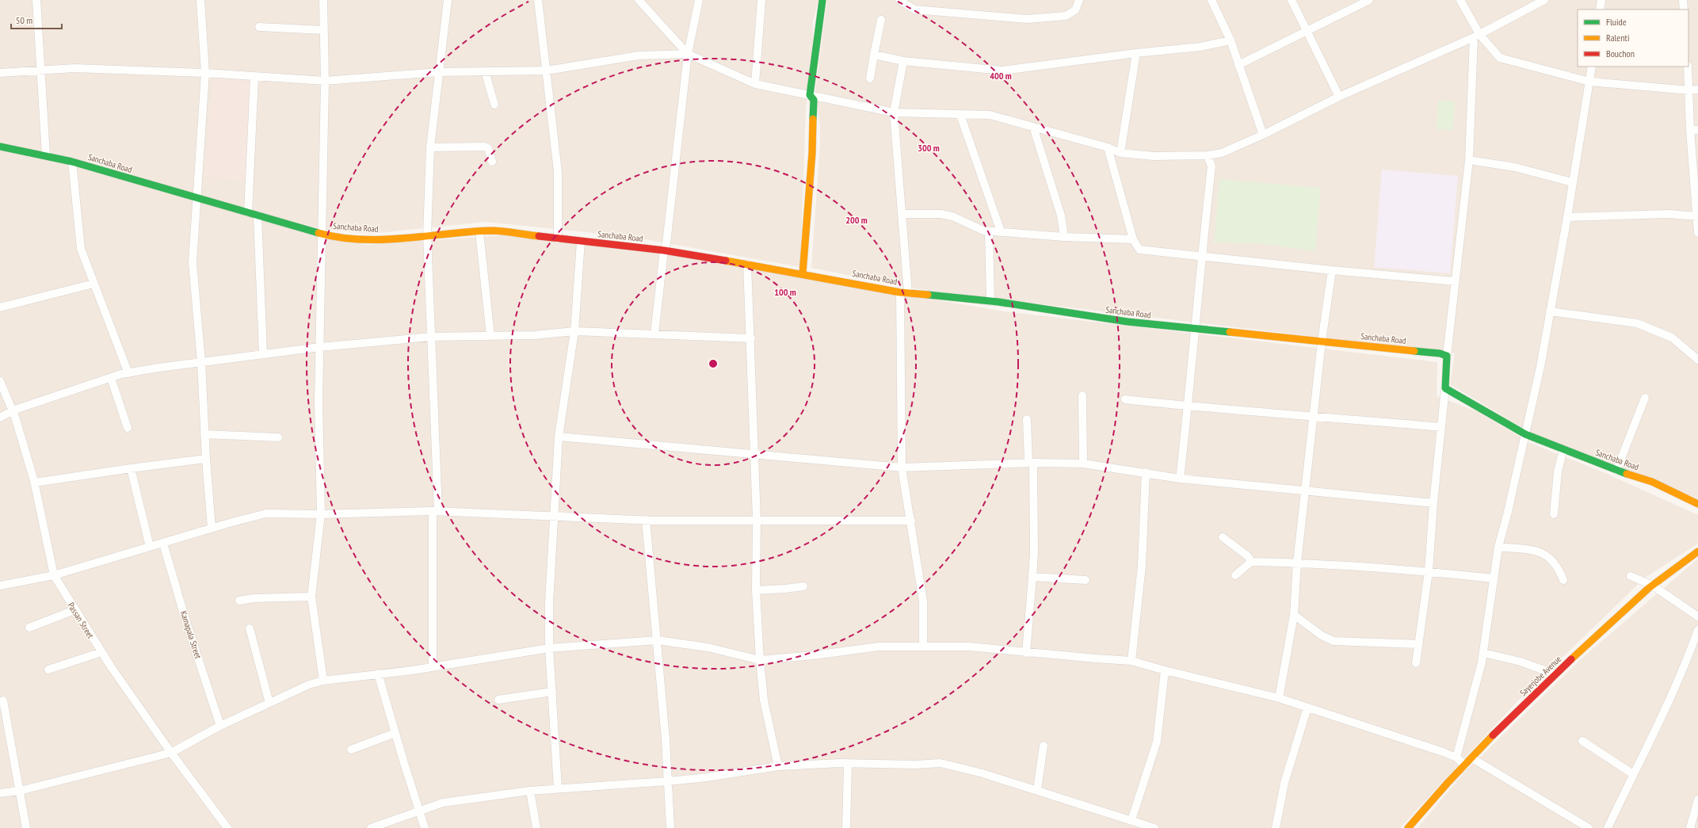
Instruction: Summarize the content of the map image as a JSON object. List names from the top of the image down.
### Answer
{
  "streets": {
    "street": [
      "Sanchaba Road",
      "Passan Street",
      "Kamapala Street",
      "Sayerjobe Avenue"
    ]
  },
  "legend": ["Fluide", "Ralenti", "Bouchon"],
  "scale_bar": "50 m",
  "rings": [
    "400 m",
    "300 m",
    "200 m",
    "100 m"
  ]
}
